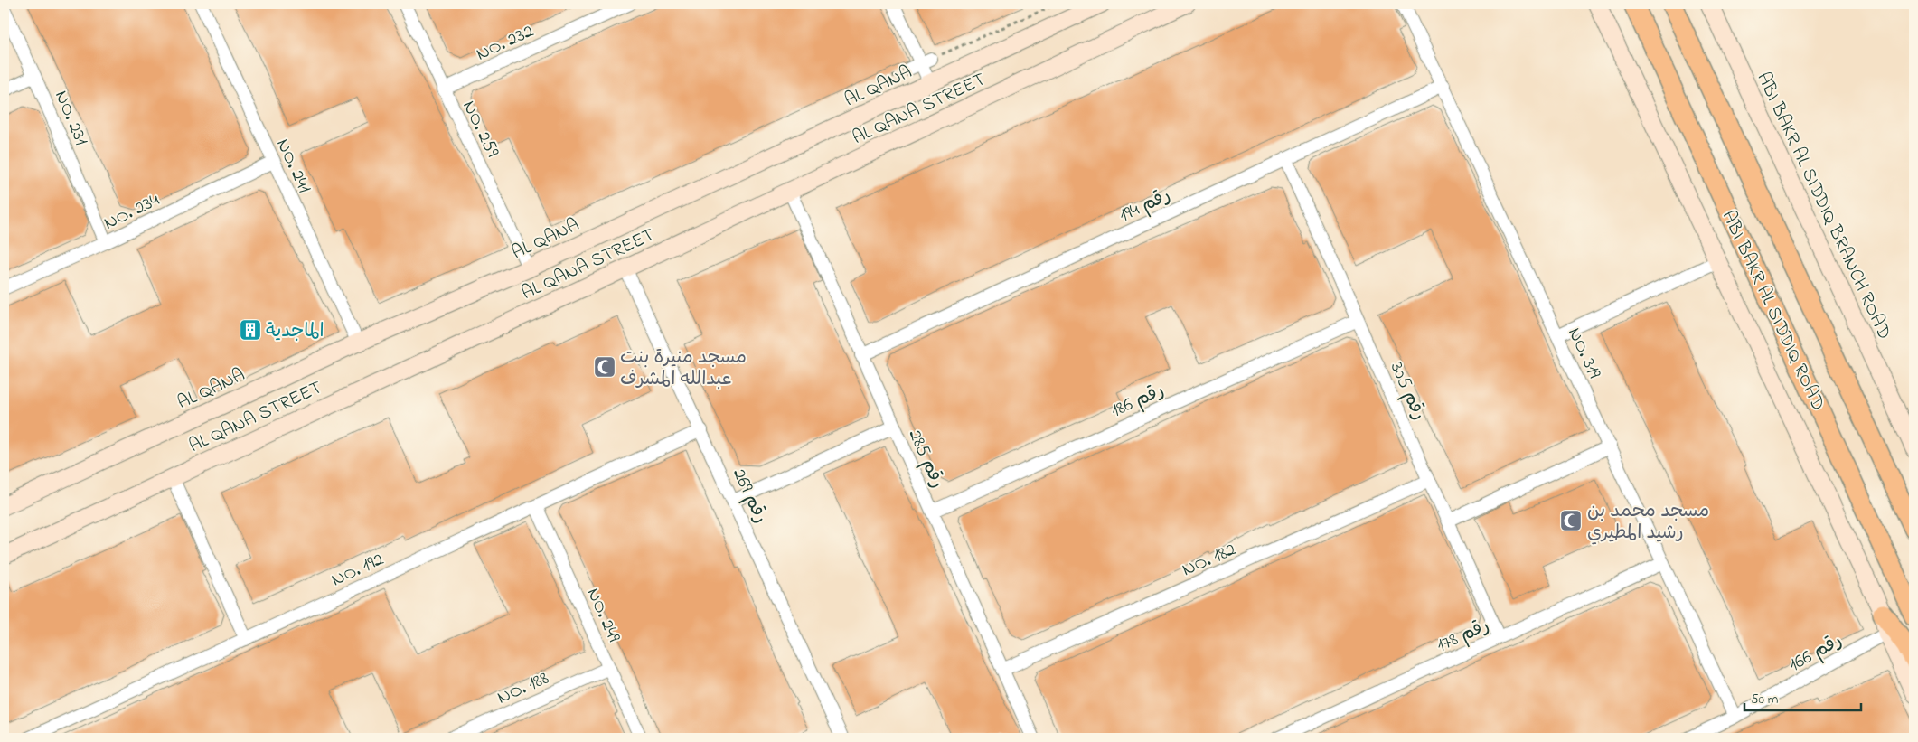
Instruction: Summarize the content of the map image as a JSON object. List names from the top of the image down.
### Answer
{
  "streets": {
    "main road": ["ABI BAKR AL SIDDIQ ROAD"],
    "street": [
      "NO. 232",
      "AL QANA",
      "AL QANA STREET",
      "NO. 231",
      "NO. 259",
      "NO. 241",
      "رقم 194",
      "ABI BAKR AL SIDDIQ BRANCH ROAD",
      "NO. 234",
      "NO. 319",
      "رقم 305",
      "رقم 186",
      "رقم 285",
      "رقم 269",
      "NO. 182",
      "NO. 192",
      "NO. 249",
      "رقم 178",
      "رقم 166",
      "NO. 188"
    ]
  },
  "crossings": [
    ["NO. 232", "NO. 259"],
    ["AL QANA", "NO. 259"],
    ["AL QANA", "NO. 241"],
    ["AL QANA STREET", "رقم 285"],
    ["AL QANA STREET", "رقم 269"],
    ["NO. 231", "NO. 234"],
    ["NO. 241", "NO. 234"],
    ["رقم 194", "NO. 319"],
    ["رقم 194", "رقم 305"],
    ["رقم 194", "رقم 285"],
    ["NO. 319", "رقم 178"],
    ["NO. 319", "رقم 166"],
    ["رقم 305", "رقم 186"],
    ["رقم 305", "NO. 182"],
    ["رقم 305", "رقم 178"],
    ["رقم 186", "رقم 285"],
    ["رقم 285", "NO. 182"],
    ["رقم 269", "NO. 192"],
    ["NO. 192", "NO. 249"],
    ["NO. 249", "NO. 188"]
  ],
  "places": {
    "building": ["الماجدية"],
    "mosque": ["مسجد منيرة بنت عبدالله المشرف", "مسجد محمد بن رشيد المطيري"]
  },
  "scale_bar": "50 m"
}
